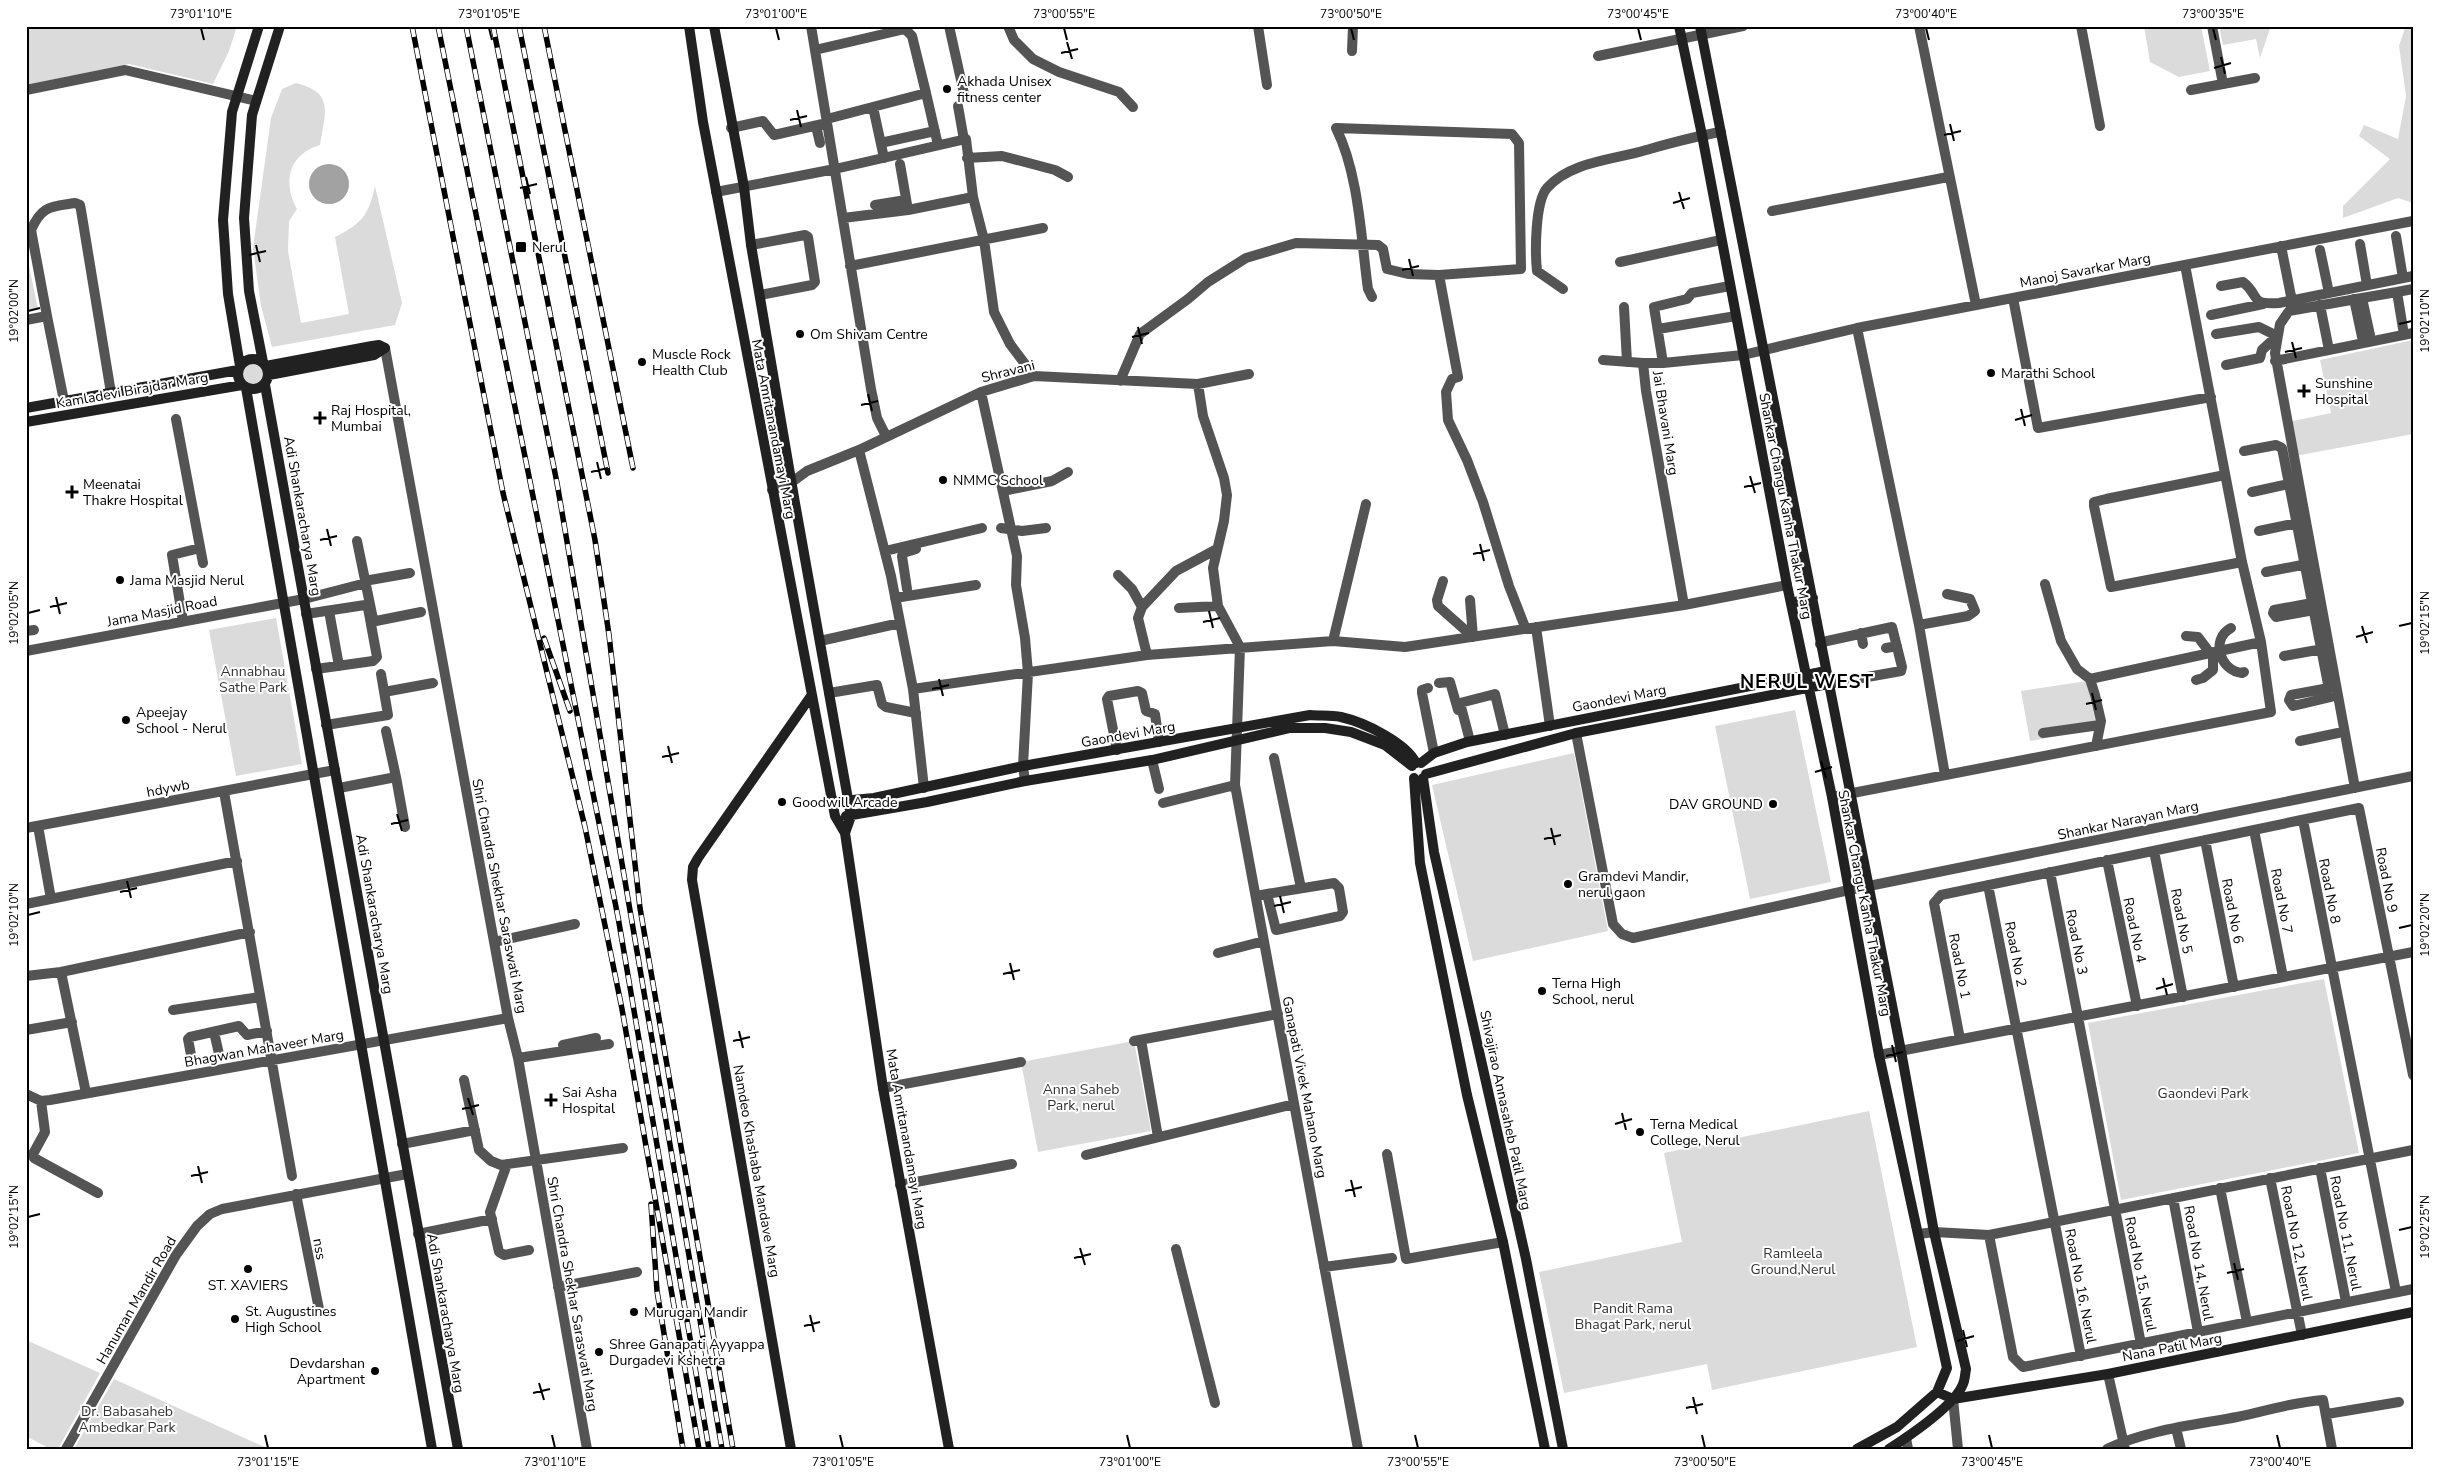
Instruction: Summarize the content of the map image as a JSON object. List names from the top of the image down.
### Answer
{
  "streets": {
    "main road": [
      "Kamladevi Birajdar Marg",
      "Mata Amritanandamayi Marg",
      "Shankar Changu Kanha Thakur Marg",
      "Adi Shankaracharya Marg",
      "Gaondevi Marg",
      "Shri Chandra Shekhar Saraswati Marg",
      "Shivajirao Annasaheb Patil Marg",
      "Namdeo Khashaba Mandave Marg",
      "Nana Patil Marg"
    ],
    "street": [
      "Manoj Savarkar Marg",
      "Shravani",
      "Jai Bhavani Marg",
      "Jama Masjid Road",
      "hdywb",
      "Shankar Narayan Marg",
      "Road No 9",
      "Road No 8",
      "Road No 7",
      "Road No 6",
      "Road No 5",
      "Road No 4",
      "Road No 3",
      "Road No 2",
      "Road No 1",
      "Bhagwan Mahaveer Marg",
      "Ganapati Vivek Mahano Marg",
      "Road No 11, Nerul",
      "Road No 12, Nerul",
      "nss",
      "Road No 14, Nerul",
      "Road No 15, Nerul",
      "Road No 16, Nerul",
      "Hanuman Mandir Road"
    ]
  },
  "crossings": [
    ["Manoj Savarkar Marg", "Jai Bhavani Marg"],
    ["Manoj Savarkar Marg", "Shankar Changu Kanha Thakur Marg"],
    ["Shravani", "Mata Amritanandamayi Marg"],
    ["Kamladevi Birajdar Marg", "Adi Shankaracharya Marg"],
    ["Kamladevi Birajdar Marg", "Shri Chandra Shekhar Saraswati Marg"],
    ["Jai Bhavani Marg", "Shankar Changu Kanha Thakur Marg"],
    ["Mata Amritanandamayi Marg", "Gaondevi Marg"],
    ["Mata Amritanandamayi Marg", "Namdeo Khashaba Mandave Marg"],
    ["Shankar Changu Kanha Thakur Marg", "Gaondevi Marg"],
    ["Shankar Changu Kanha Thakur Marg", "Shankar Narayan Marg"],
    ["Shankar Changu Kanha Thakur Marg", "Nana Patil Marg"],
    ["Adi Shankaracharya Marg", "Jama Masjid Road"],
    ["Adi Shankaracharya Marg", "hdywb"],
    ["Adi Shankaracharya Marg", "Shri Chandra Shekhar Saraswati Marg"],
    ["Adi Shankaracharya Marg", "Bhagwan Mahaveer Marg"],
    ["Adi Shankaracharya Marg", "Hanuman Mandir Road"],
    ["Gaondevi Marg", "Shankar Narayan Marg"],
    ["Gaondevi Marg", "Ganapati Vivek Mahano Marg"],
    ["Gaondevi Marg", "Shivajirao Annasaheb Patil Marg"],
    ["Road No 9", "Road No 8"],
    ["Shri Chandra Shekhar Saraswati Marg", "Bhagwan Mahaveer Marg"],
    ["Road No 3", "Road No 15, Nerul"],
    ["Road No 2", "Road No 1"],
    ["Road No 2", "Road No 16, Nerul"],
    ["Road No 12, Nerul", "Nana Patil Marg"],
    ["nss", "Hanuman Mandir Road"]
  ],
  "districts": ["NERUL WEST"],
  "parks": [
    "Annabhau Sathe Park",
    "Anna Saheb Park, nerul",
    "Gaondevi Park",
    "Ramleela Ground,Nerul",
    "Pandit Rama Bhagat Park, nerul",
    "Dr. Babasaheb Ambedkar Park"
  ],
  "places": {
    "other": [
      "Akhada Unisex fitness center",
      "Om Shivam Centre",
      "Muscle Rock Health Club",
      "Marathi School",
      "NMMC School",
      "Jama Masjid Nerul",
      "Apeejay School - Nerul",
      "Goodwill Arcade",
      "DAV GROUND",
      "Gramdevi Mandir, nerul gaon",
      "Terna High School, nerul",
      "Terna Medical College, Nerul",
      "ST. XAVIERS",
      "Murugan Mandir",
      "St. Augustines High School",
      "Shree Ganapati Ayyappa Durgadevi Kshetra",
      "Devdarshan Apartment"
    ],
    "transit": ["Nerul"],
    "health": [
      "Sunshine Hospital",
      "Raj Hospital, Mumbai",
      "Meenatai Thakre Hospital",
      "Sai Asha Hospital"
    ]
  },
  "coordinates": [
    "73°01'10\"E",
    "73°01'05\"E",
    "73°01'00\"E",
    "73°00'55\"E",
    "73°00'50\"E",
    "73°00'45\"E",
    "73°00'40\"E",
    "73°00'35\"E",
    "19°02'00\"N",
    "19°02'10\"N",
    "19°02'05\"N",
    "19°02'15\"N",
    "19°02'20\"N",
    "19°02'25\"N",
    "73°01'15\"E"
  ]
}
